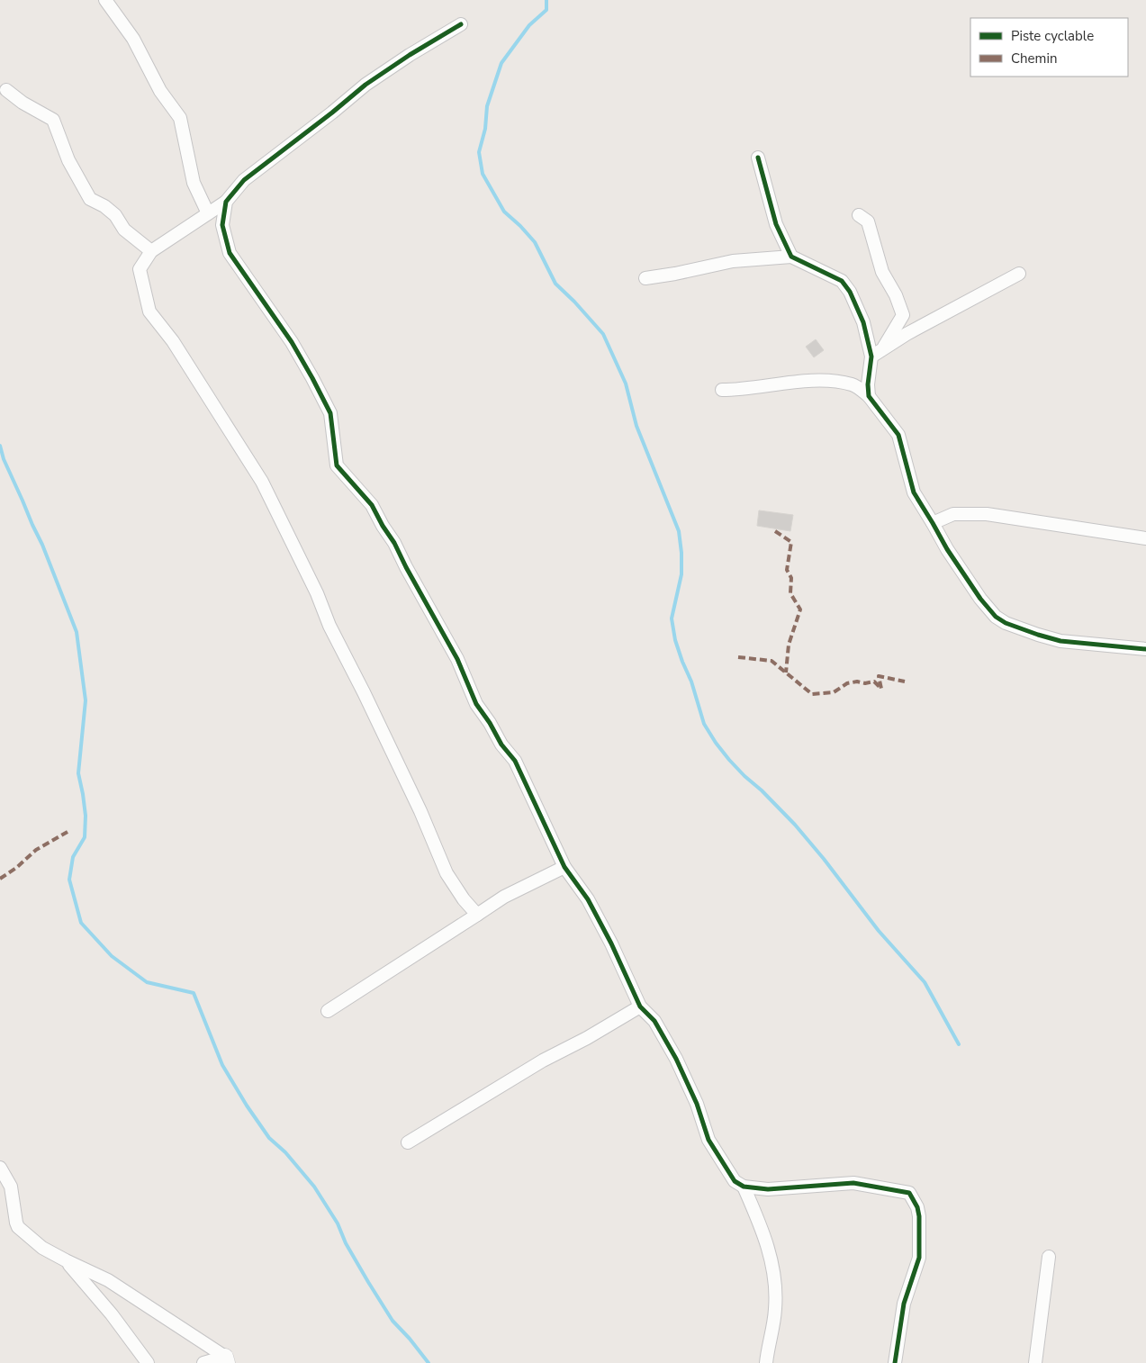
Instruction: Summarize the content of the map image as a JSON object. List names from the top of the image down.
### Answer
{
  "legend": ["Piste cyclable", "Chemin"]
}
